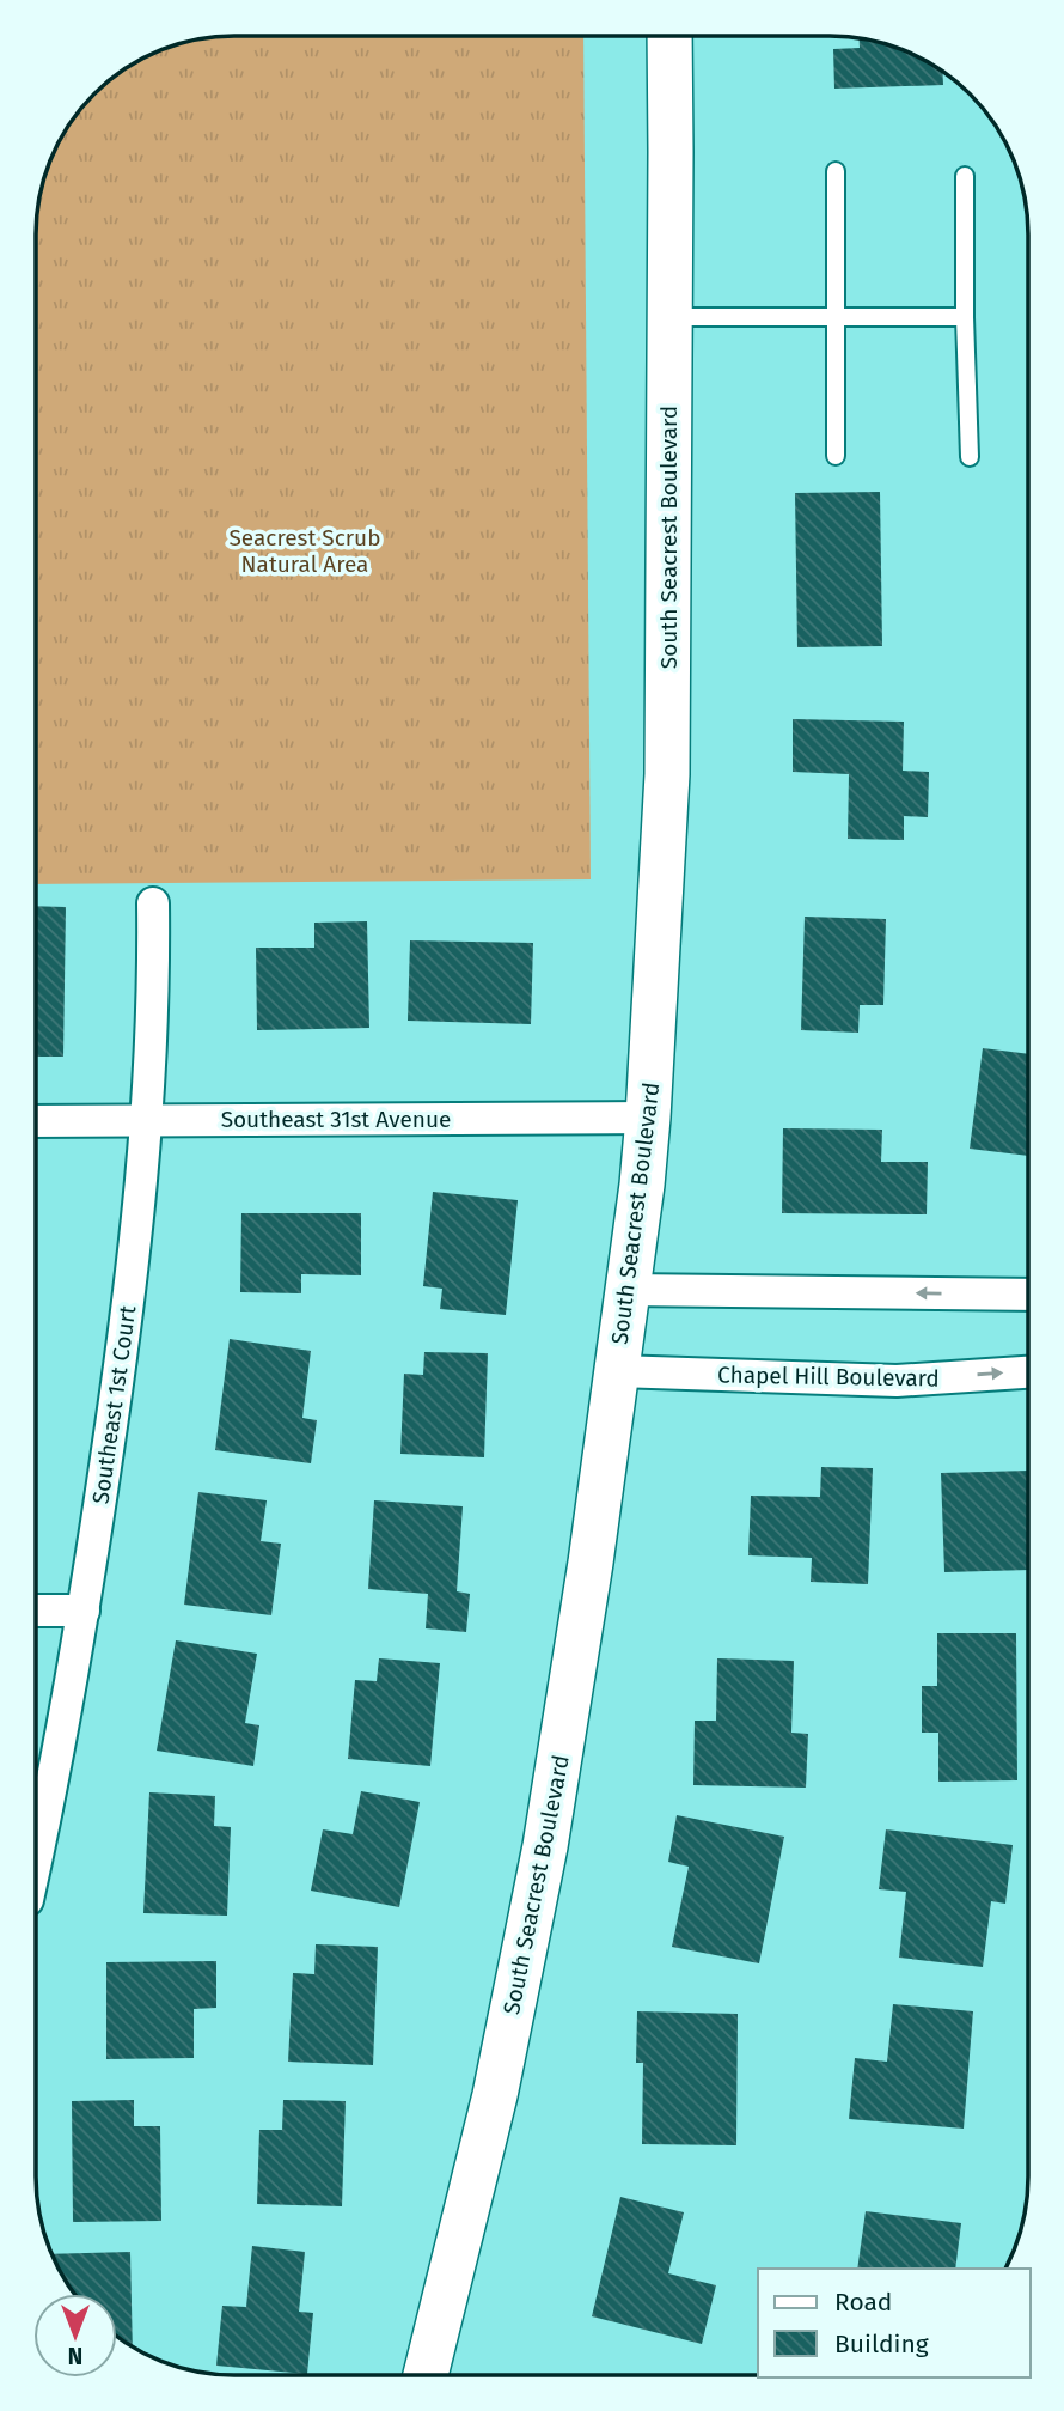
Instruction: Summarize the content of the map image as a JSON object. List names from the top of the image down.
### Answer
{
  "streets": {
    "street": [
      "South Seacrest Boulevard",
      "Southeast 31st Avenue",
      "Chapel Hill Boulevard",
      "Southeast 1st Court"
    ]
  },
  "crossings": [
    ["South Seacrest Boulevard", "Southeast 31st Avenue"],
    ["South Seacrest Boulevard", "Chapel Hill Boulevard"],
    ["Southeast 31st Avenue", "Southeast 1st Court"]
  ],
  "parks": ["Seacrest Scrub Natural Area"],
  "legend": ["Road", "Building"],
  "north": "bottom"
}
